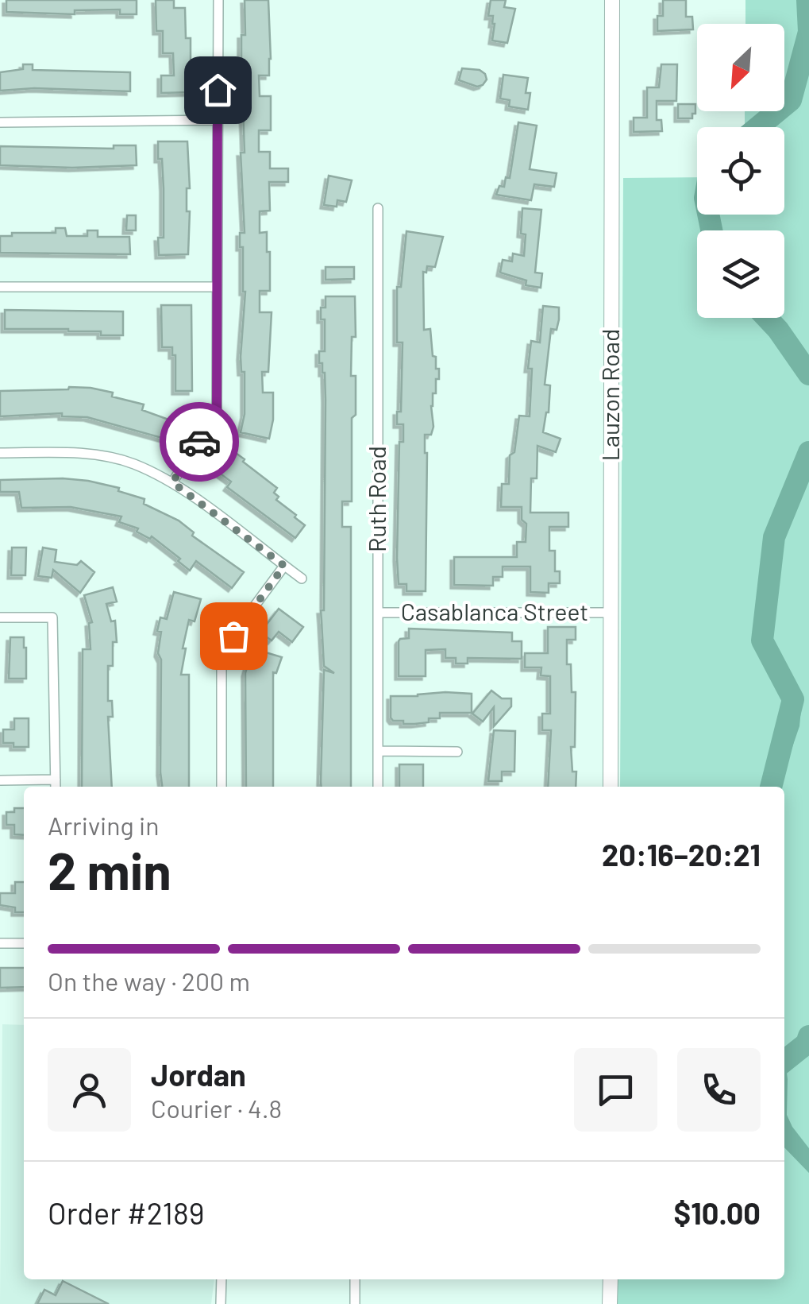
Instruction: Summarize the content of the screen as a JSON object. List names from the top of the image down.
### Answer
{
  "streets": {
    "street": ["Lauzon Road", "Ruth Road", "Casablanca Street"]
  },
  "crossings": [
    ["Lauzon Road", "Casablanca Street"],
    ["Ruth Road", "Casablanca Street"]
  ],
  "north": "bottom left",
  "page": {
    "heading": ["2 min", "Arriving in", "20:16–20:21"],
    "panel": [
      "Jordan",
      "Courier · 4.8",
      "Order #2189",
      "$10.00"
    ],
    "bar": "On the way · 200 m"
  }
}
